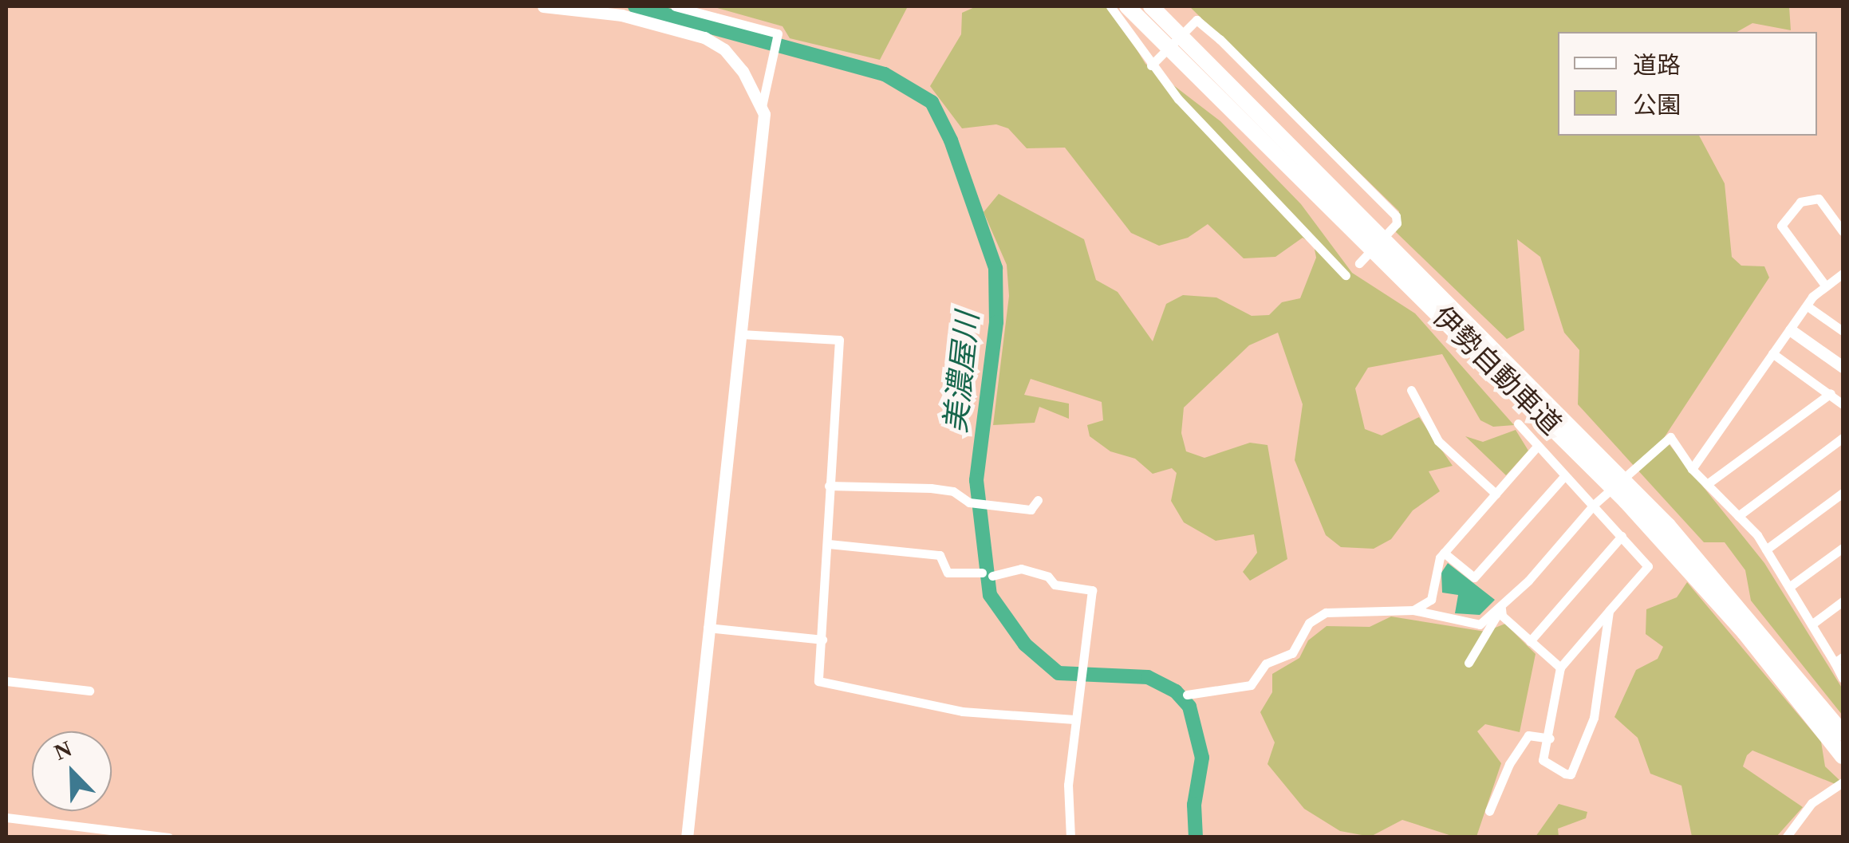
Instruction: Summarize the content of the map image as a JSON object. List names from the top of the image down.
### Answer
{
  "streets": {
    "highway": ["伊勢自動車道"]
  },
  "water": ["美濃屋川"],
  "legend": ["道路", "公園"],
  "north": "top left"
}
